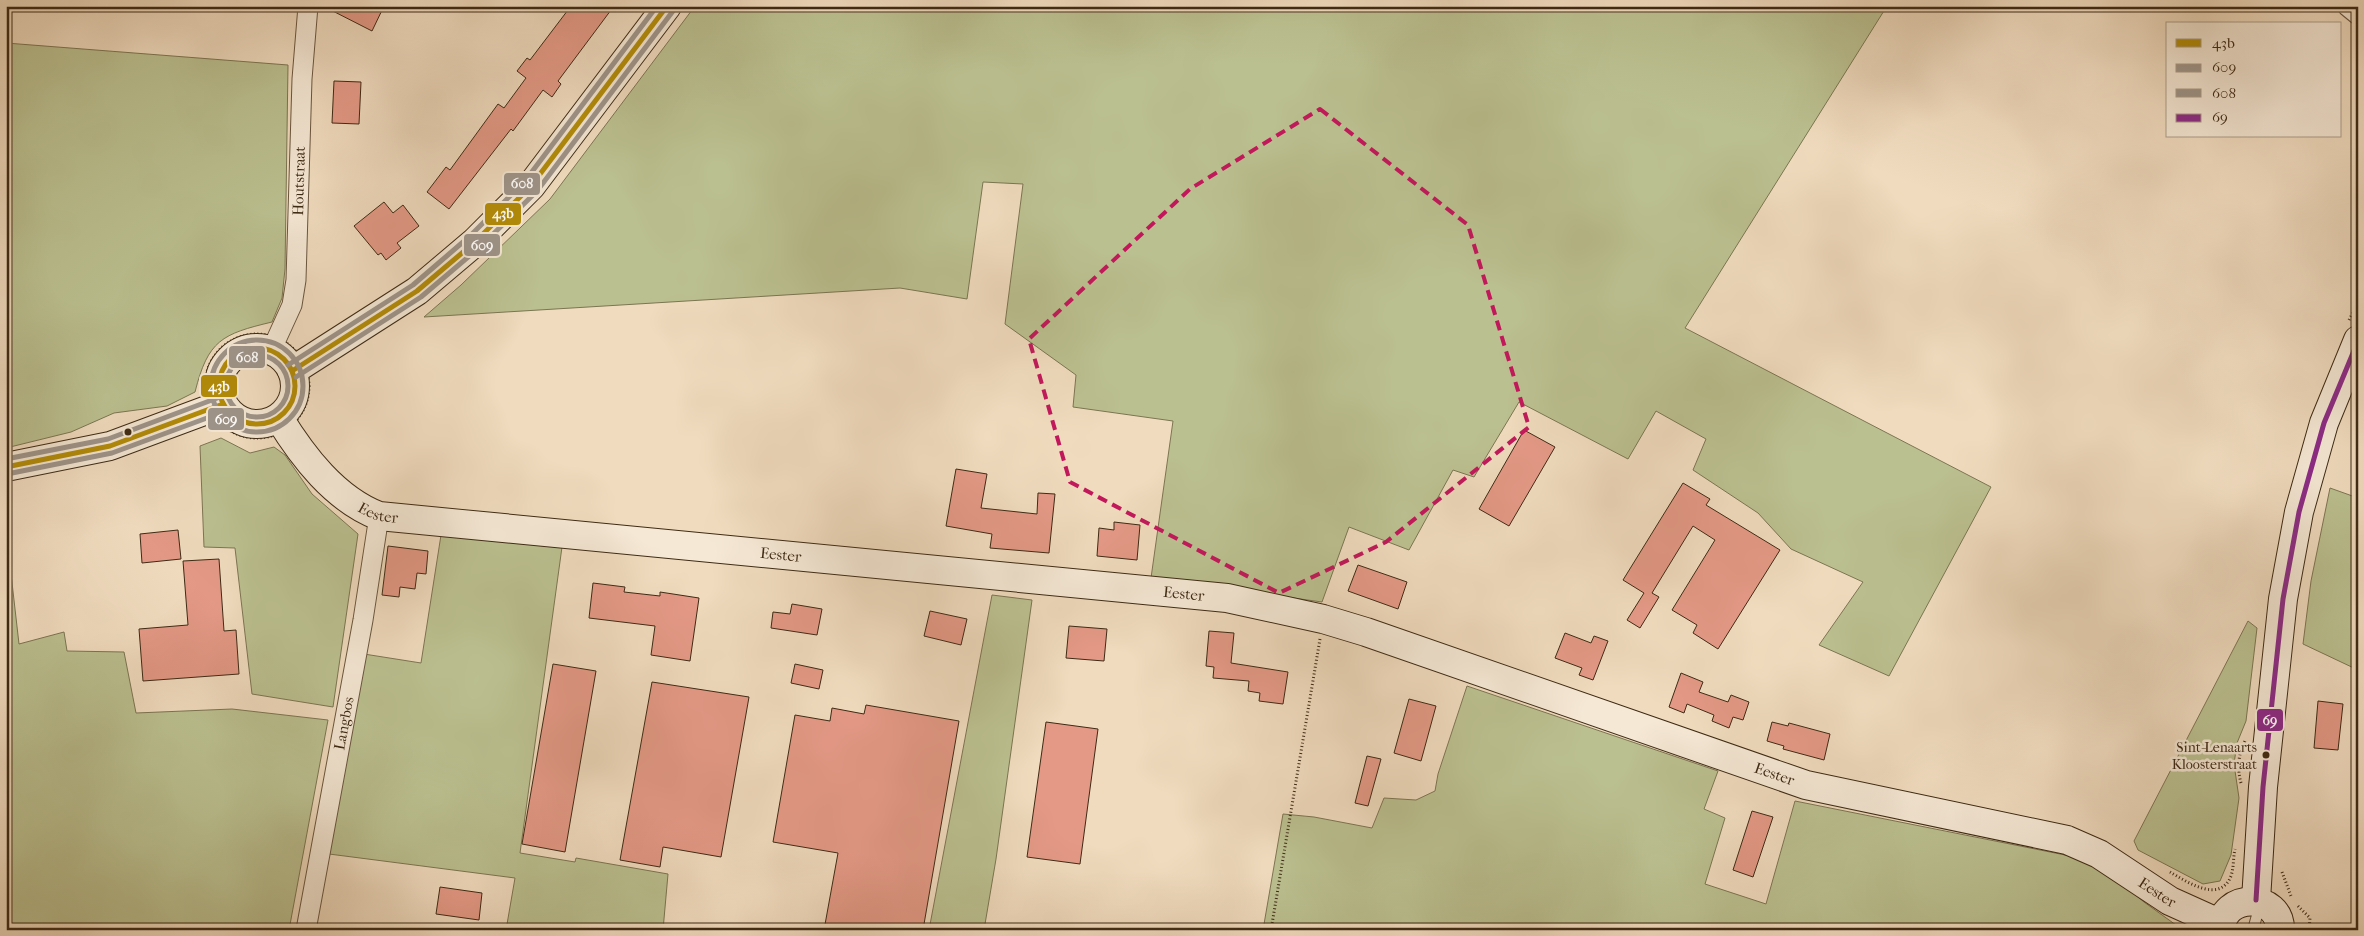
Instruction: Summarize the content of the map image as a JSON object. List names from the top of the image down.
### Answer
{
  "streets": {
    "main road": ["Eester"],
    "street": ["Houtstraat", "Langbos"]
  },
  "crossings": [
    ["Houtstraat", "Eester"],
    ["Eester", "Langbos"]
  ],
  "places": ["Sint-Lenaarts Kloosterstraat"],
  "lines": [
    "transit line 43b",
    "transit line 608",
    "transit line 609",
    "transit line 69"
  ],
  "legend": [
    "43b",
    "609",
    "608",
    "69"
  ]
}
